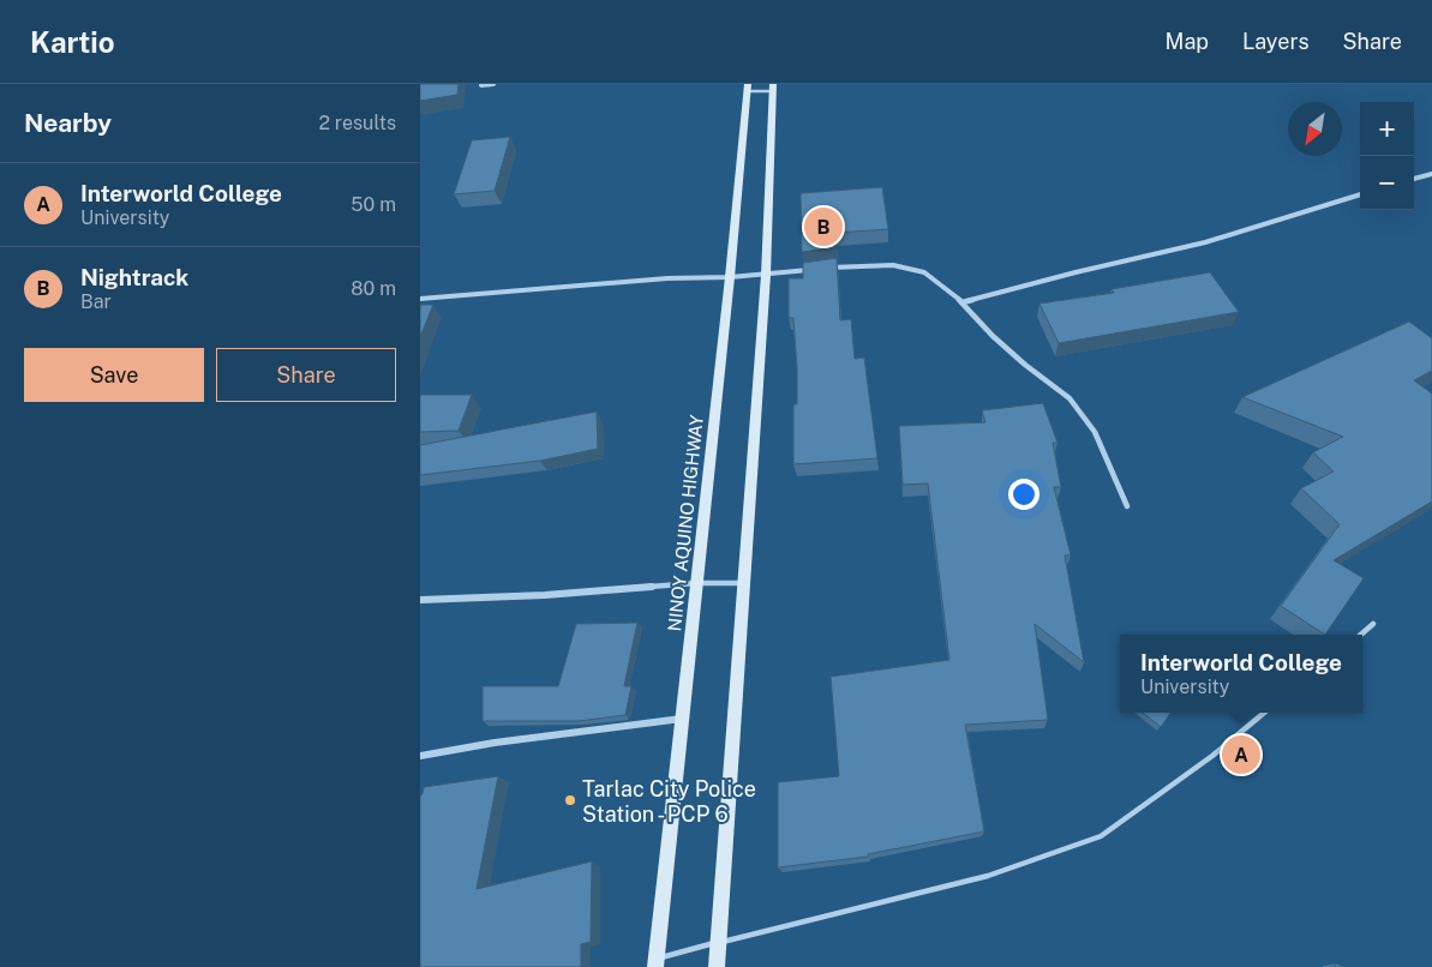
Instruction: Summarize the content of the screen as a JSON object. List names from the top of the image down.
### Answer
{
  "streets": {
    "main road": ["NINOY AQUINO HIGHWAY"]
  },
  "places": ["Tarlac City Police Station - PCP 6"],
  "north": "bottom left",
  "page": {
    "header": "Kartio",
    "nav": ["Map", "Layers", "Share"],
    "heading": ["Nearby", "2 results"],
    "map_buttons": ["+", "−"],
    "list": [
      {
        "mark": "A",
        "name": "Interworld College",
        "note": "University",
        "value": "50 m"
      },
      {
        "mark": "B",
        "name": "Nightrack",
        "note": "Bar",
        "value": "80 m"
      }
    ],
    "pins": ["B", "A"],
    "buttons": ["Save", "Share"],
    "popup": ["Interworld College", "University"]
  }
}
